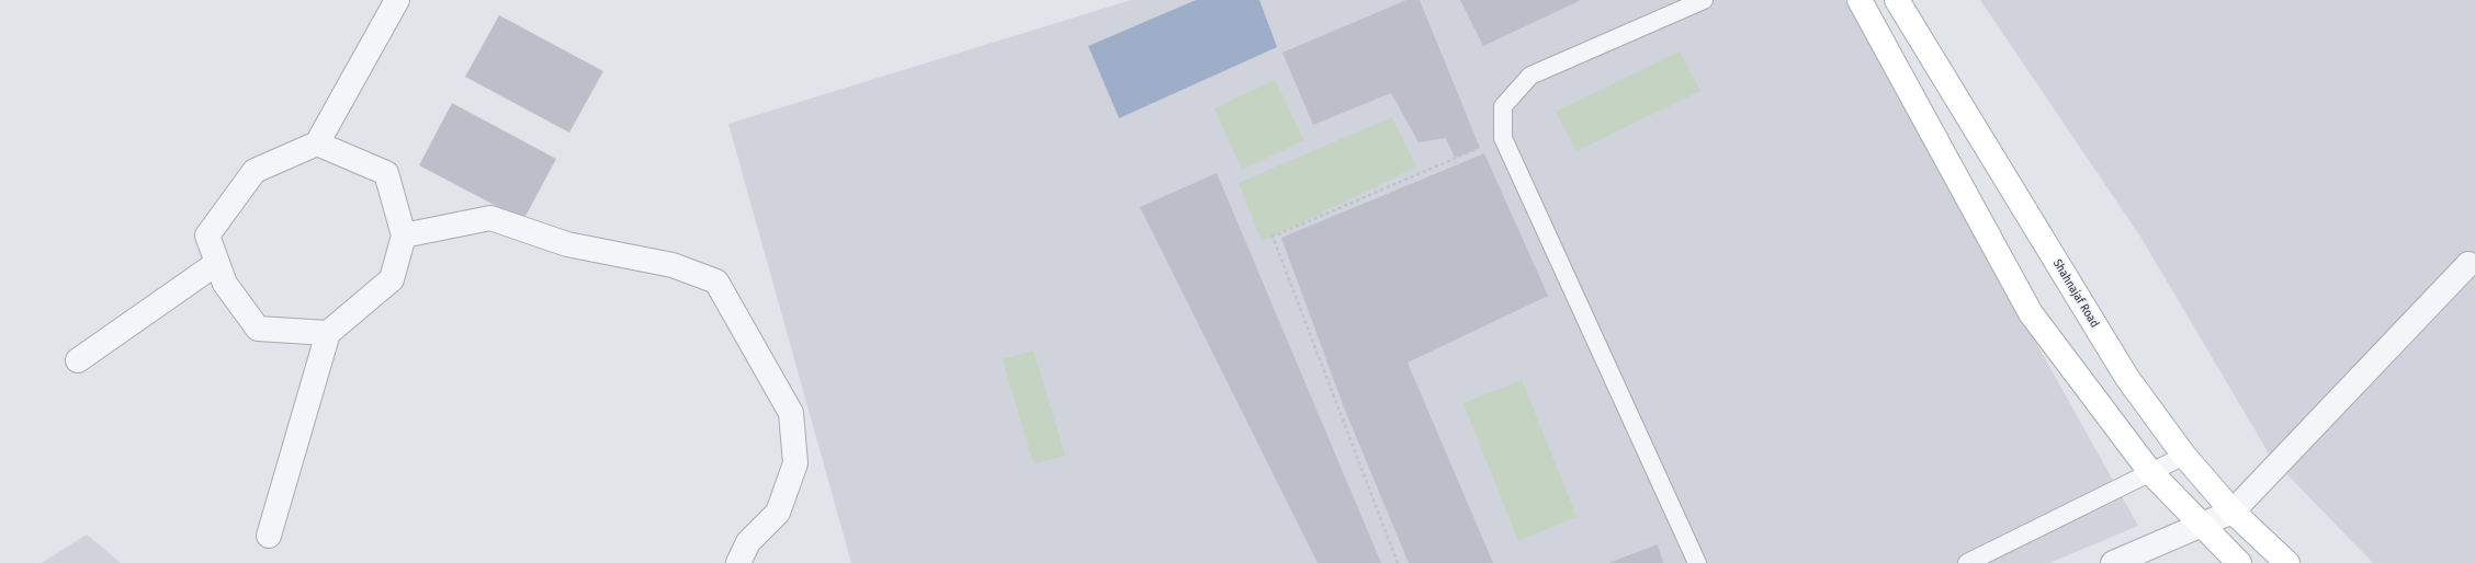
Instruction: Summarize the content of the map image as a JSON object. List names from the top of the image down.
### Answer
{
  "streets": {
    "main road": ["Shahnajaf Road"]
  }
}
